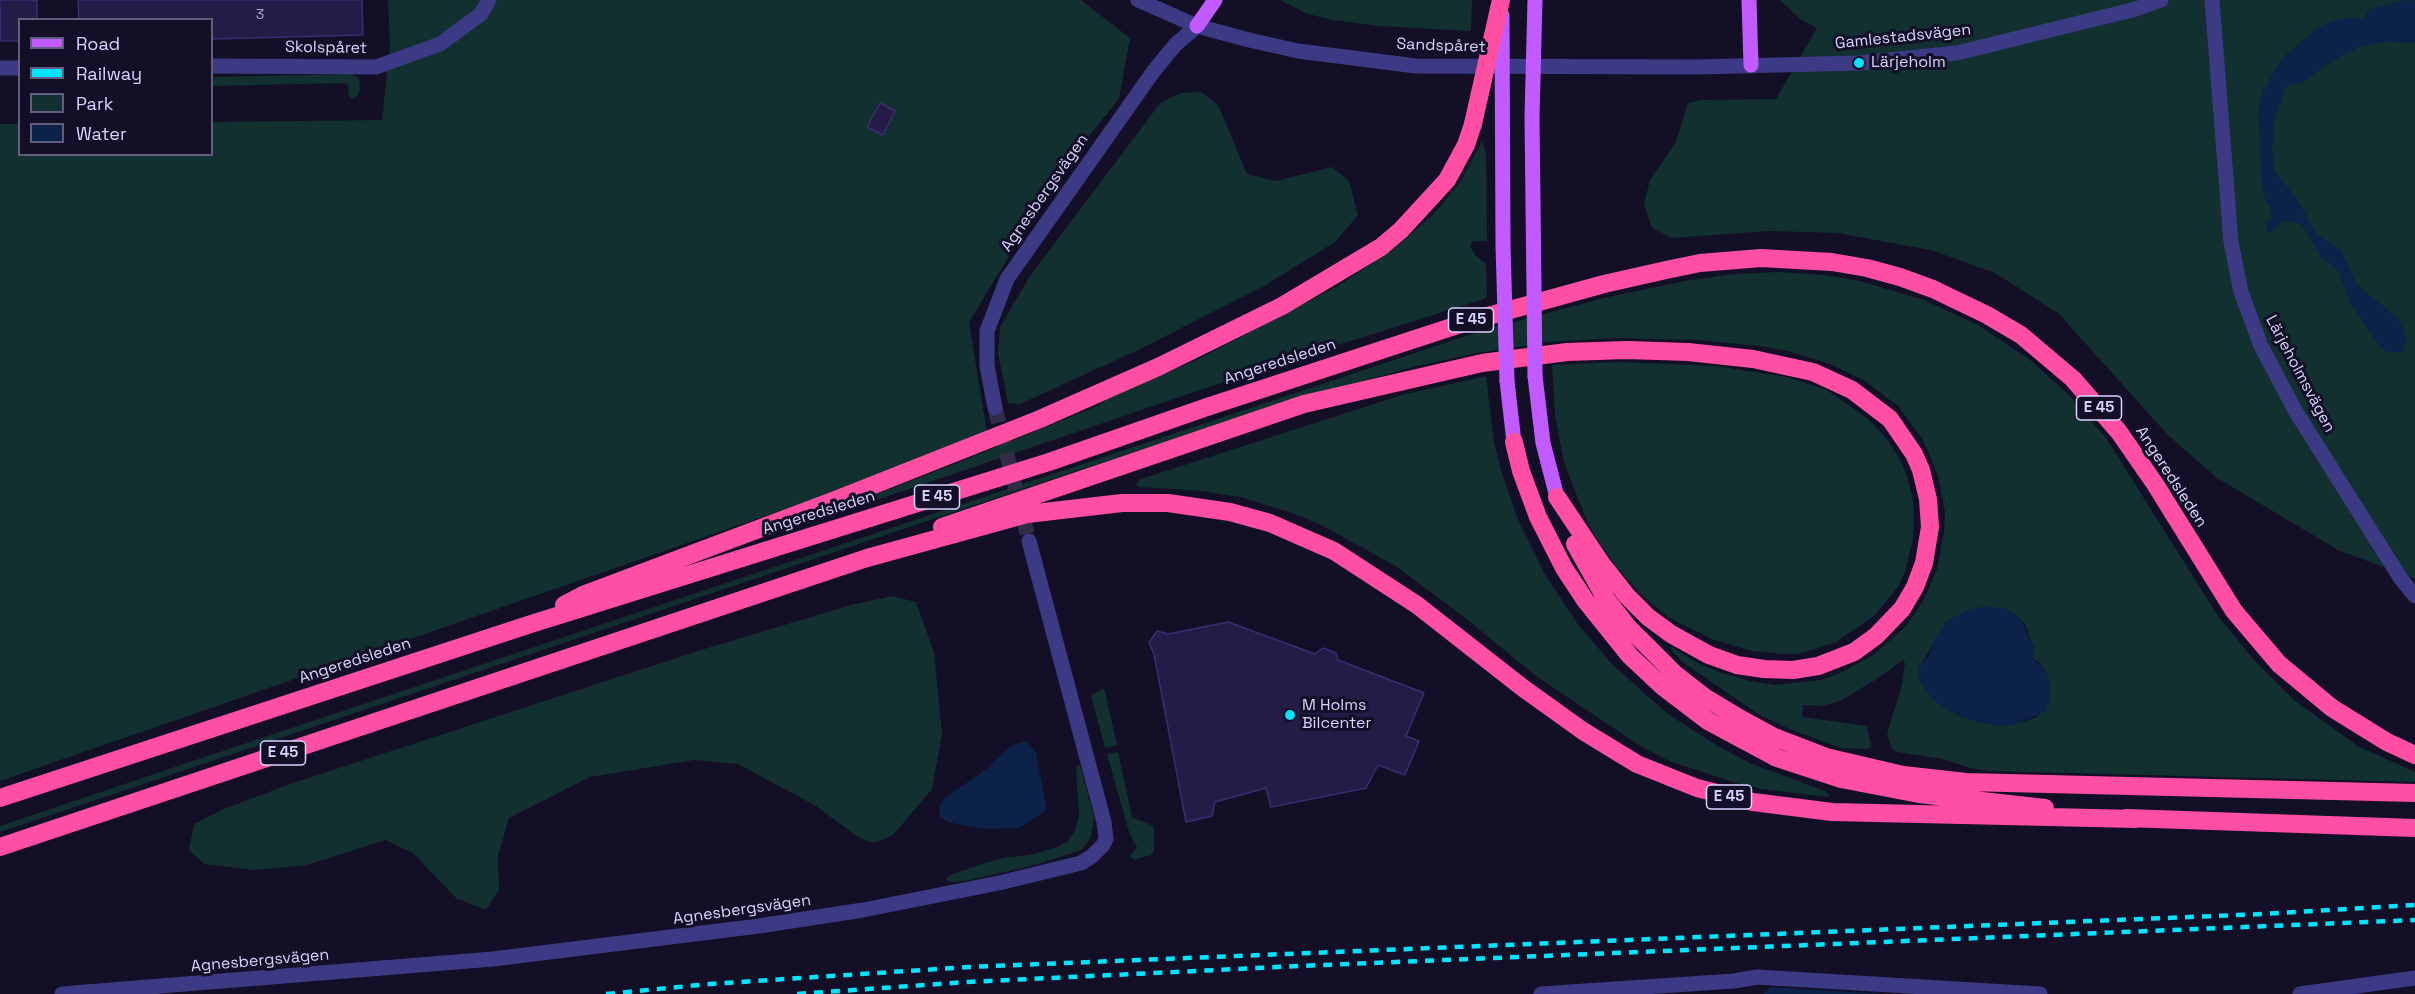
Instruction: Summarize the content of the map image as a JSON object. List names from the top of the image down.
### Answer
{
  "streets": {
    "highway": ["E 45", "Angeredsleden"],
    "street": [
      "Gamlestadsvägen",
      "Sandspåret",
      "Skolspåret",
      "Agnesbergsvägen",
      "Lärjeholmsvägen"
    ]
  },
  "crossings": [
    ["Gamlestadsvägen", "Sandspåret"],
    ["Sandspåret", "Agnesbergsvägen"]
  ],
  "places": ["Lärjeholm", "M Holms Bilcenter"],
  "house_numbers": ["3"],
  "legend": [
    "Road",
    "Railway",
    "Park",
    "Water"
  ]
}
